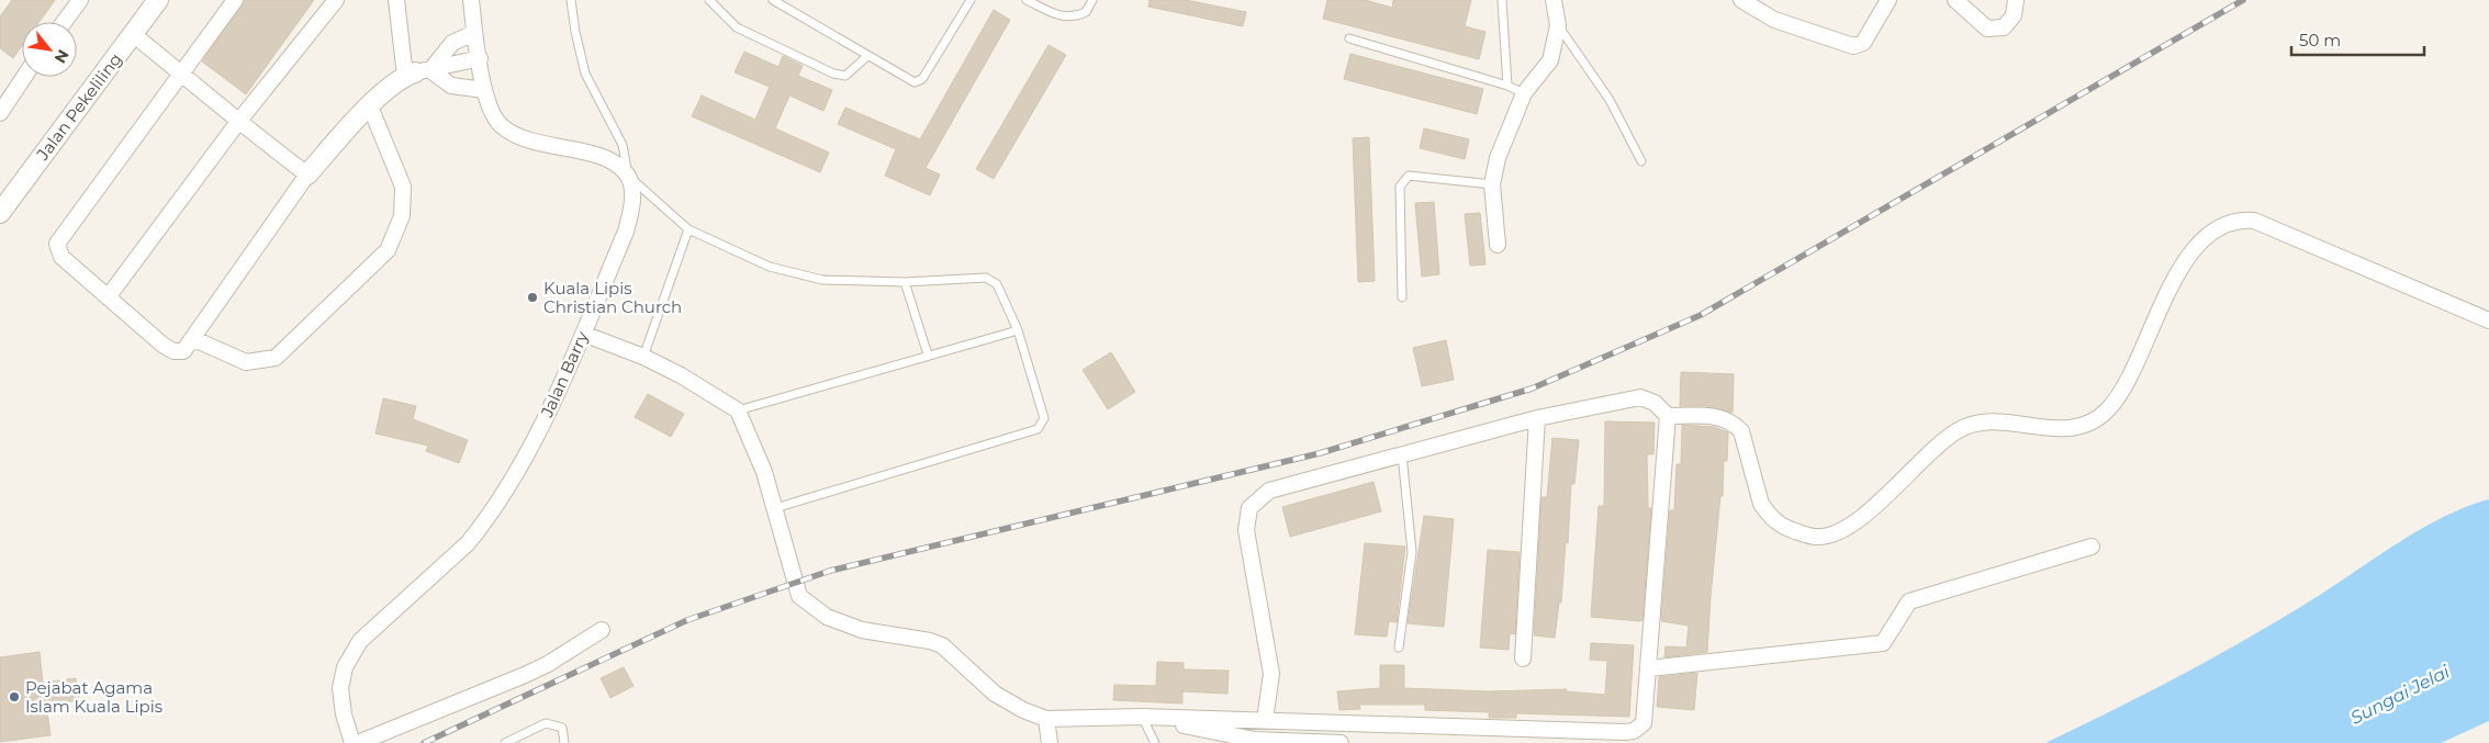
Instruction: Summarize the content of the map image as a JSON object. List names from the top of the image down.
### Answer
{
  "streets": {
    "street": ["Jalan Pekeliling", "Jalan Barry"]
  },
  "water": ["Sungai Jelai"],
  "places": ["Kuala Lipis Christian Church", "Pejabat Agama Islam Kuala Lipis"],
  "scale_bar": "50 m",
  "north": "bottom right"
}
